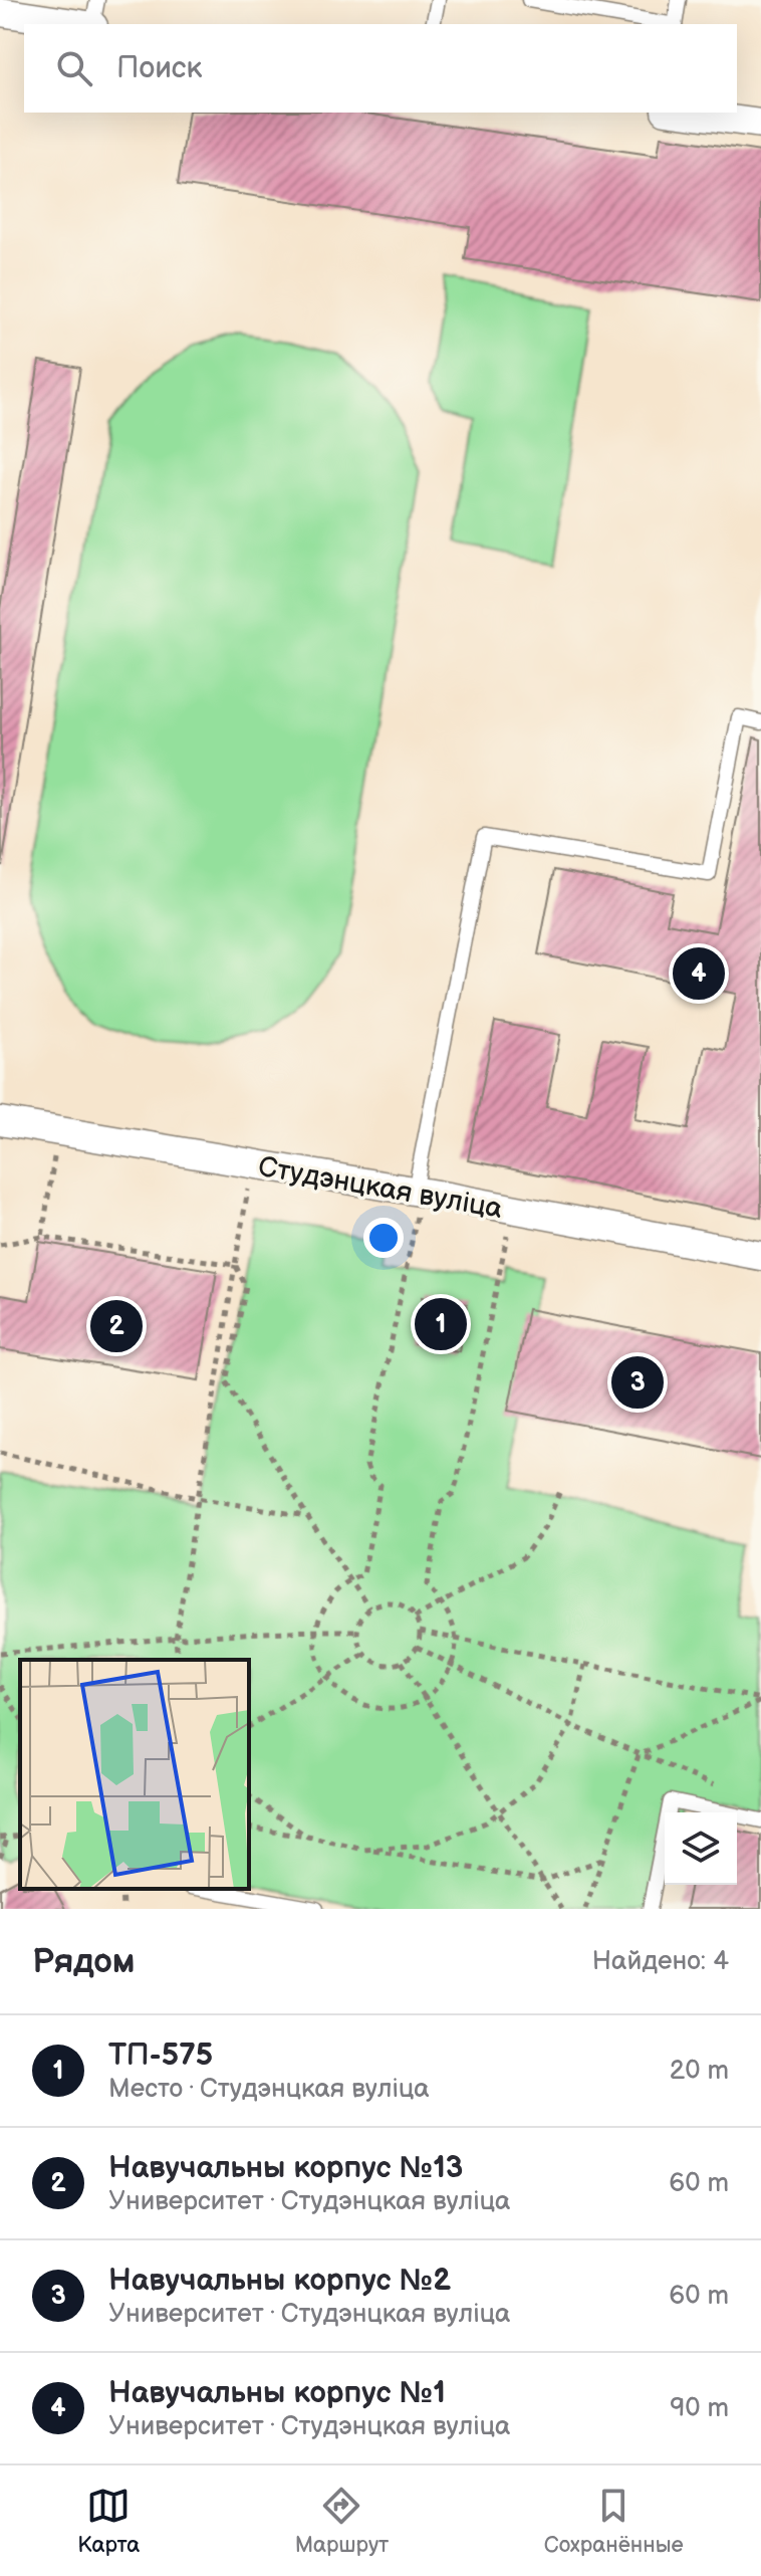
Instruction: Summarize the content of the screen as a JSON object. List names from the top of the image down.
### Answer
{
  "streets": {
    "street": ["Студэнцкая вуліца"]
  },
  "page": {
    "search": "Поиск",
    "pins": [
      "4",
      "1",
      "2",
      "3"
    ],
    "heading": ["Рядом", "Найдено: 4"],
    "list": [
      {
        "mark": "1",
        "name": "ТП-575",
        "note": "Место · Студэнцкая вуліца",
        "value": "20 m"
      },
      {
        "mark": "2",
        "name": "Навучальны корпус №13",
        "note": "Университет · Студэнцкая вуліца",
        "value": "60 m"
      },
      {
        "mark": "3",
        "name": "Навучальны корпус №2",
        "note": "Университет · Студэнцкая вуліца",
        "value": "60 m"
      },
      {
        "mark": "4",
        "name": "Навучальны корпус №1",
        "note": "Университет · Студэнцкая вуліца",
        "value": "90 m"
      }
    ],
    "nav": ["Карта", "Маршрут", "Сохранённые"]
  }
}
